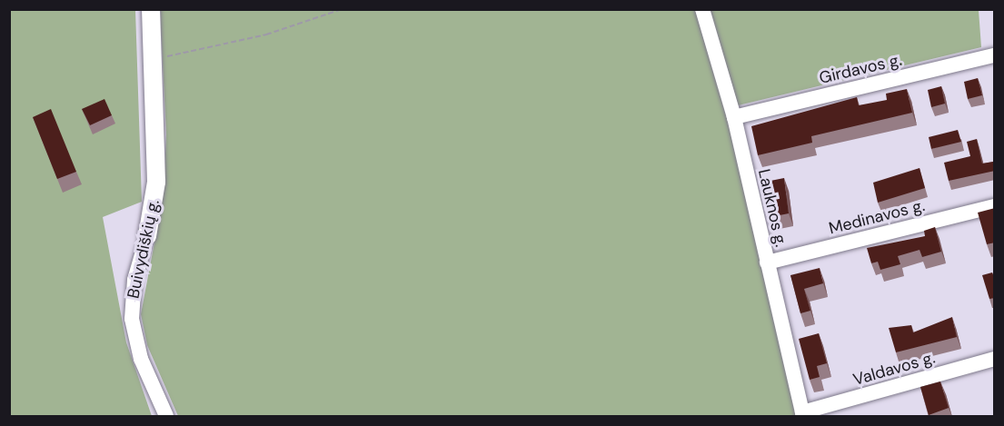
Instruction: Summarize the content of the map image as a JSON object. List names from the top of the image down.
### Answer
{
  "streets": {
    "main road": ["Buivydiškių g."],
    "street": [
      "Girdavos g.",
      "Lauknos g.",
      "Medinavos g.",
      "Valdavos g."
    ]
  },
  "crossings": [
    ["Girdavos g.", "Lauknos g."],
    ["Lauknos g.", "Medinavos g."],
    ["Lauknos g.", "Valdavos g."]
  ]
}
